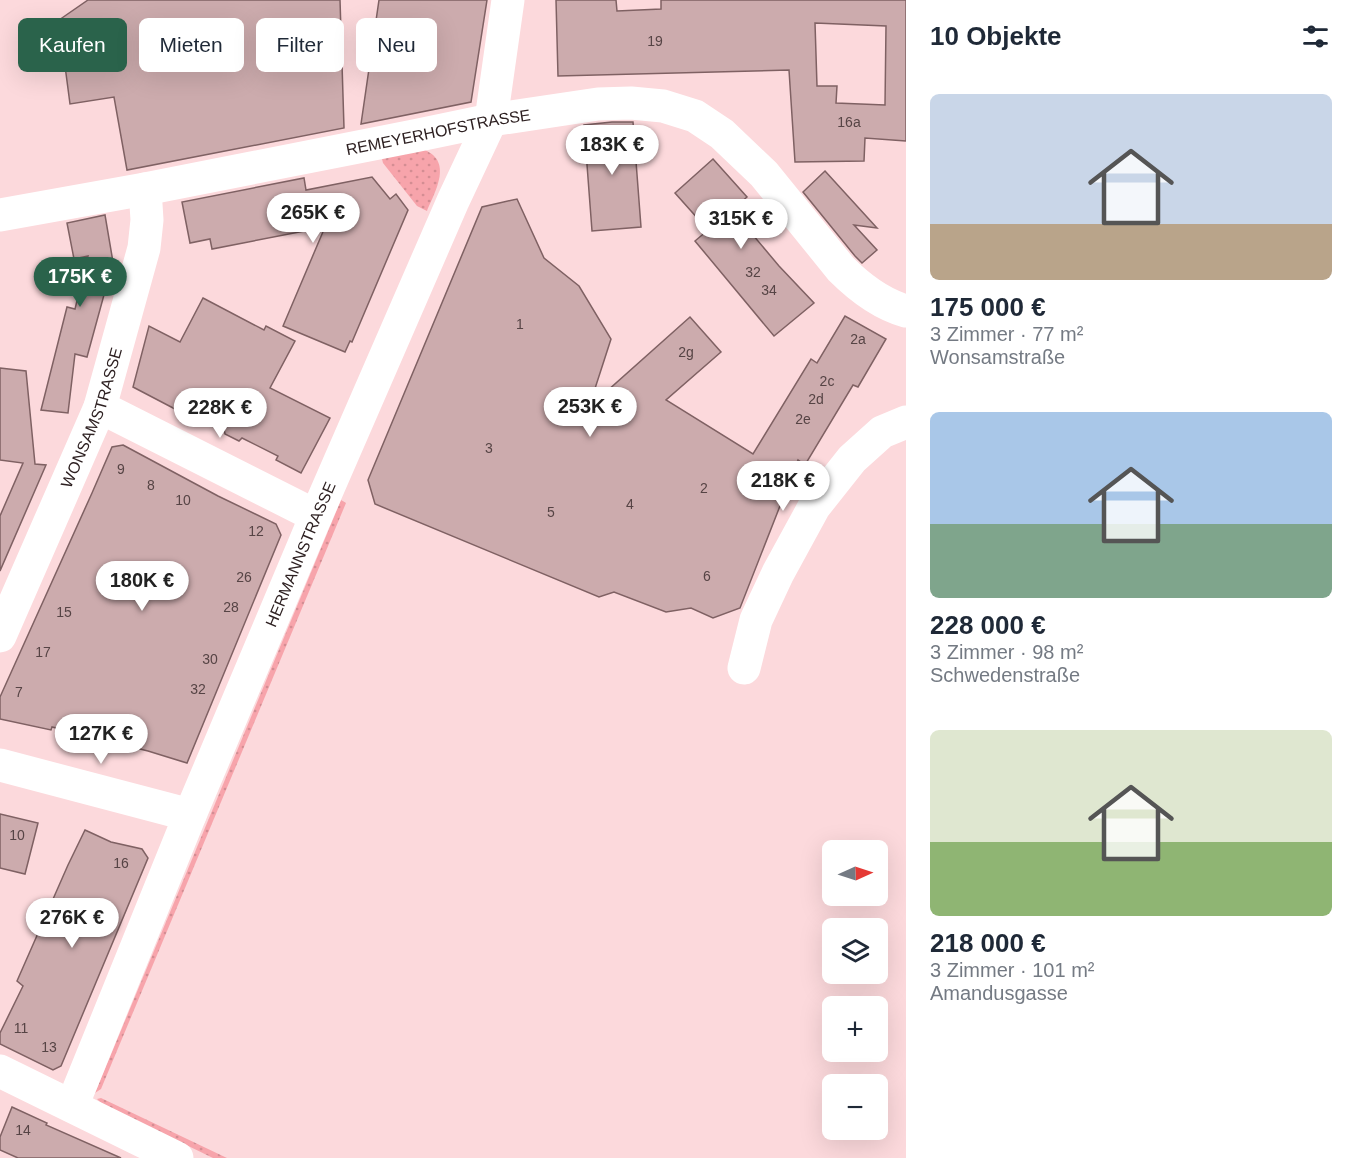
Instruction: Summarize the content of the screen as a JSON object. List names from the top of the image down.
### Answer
{
  "streets": {
    "street": ["REMEYERHOFSTRASSE", "WONSAMSTRASSE", "HERMANNSTRASSE"]
  },
  "crossings": [
    ["REMEYERHOFSTRASSE", "WONSAMSTRASSE"],
    ["REMEYERHOFSTRASSE", "HERMANNSTRASSE"]
  ],
  "house_numbers": [
    "19",
    "16a",
    "32",
    "34",
    "1",
    "2a",
    "2g",
    "2c",
    "2d",
    "2e",
    "3",
    "9",
    "8",
    "2",
    "10",
    "4",
    "5",
    "12",
    "6",
    "26",
    "28",
    "15",
    "17",
    "30",
    "32",
    "7",
    "10",
    "16",
    "11",
    "13",
    "14"
  ],
  "north": "right",
  "page": {
    "heading": "10 Objekte",
    "chip": [
      "Kaufen",
      "Mieten",
      "Filter",
      "Neu"
    ],
    "list": [
      {
        "name": "175 000 €",
        "note": "3 Zimmer · 77 m² · Wonsamstraße"
      },
      {
        "name": "228 000 €",
        "note": "3 Zimmer · 98 m² · Schwedenstraße"
      },
      {
        "name": "218 000 €",
        "note": "3 Zimmer · 101 m² · Amandusgasse"
      }
    ],
    "price": [
      "183K €",
      "265K €",
      "315K €",
      "175K €",
      "253K €",
      "228K €",
      "218K €",
      "180K €",
      "127K €",
      "276K €"
    ],
    "map_buttons": ["+", "−"]
  }
}
